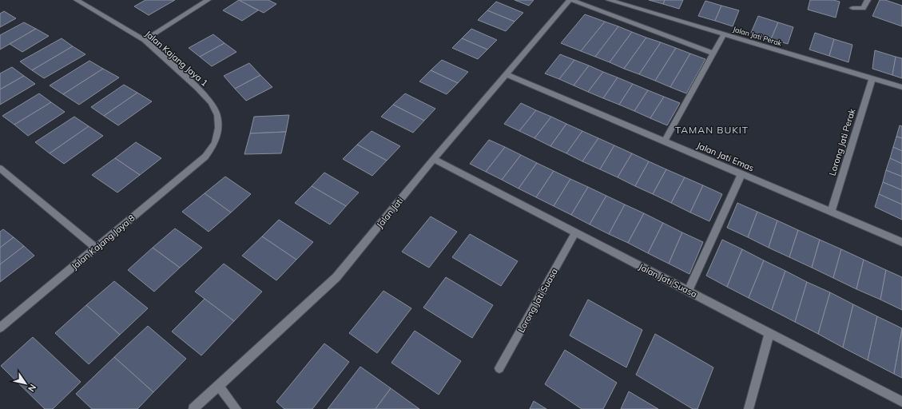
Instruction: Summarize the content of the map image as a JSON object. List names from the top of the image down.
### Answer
{
  "streets": {
    "street": [
      "Jalan Jati Perak",
      "Jalan Kajang Jaya 1",
      "Lorong Jati Perak",
      "Jalan Jati Emas",
      "Jalan Jati",
      "Jalan Kajang Jaya 8",
      "Jalan Jati Suasa",
      "Lorong Jati Suasa"
    ]
  },
  "crossings": [
    ["Jalan Jati Perak", "Lorong Jati Perak"],
    ["Jalan Kajang Jaya 1", "Jalan Kajang Jaya 8"],
    ["Lorong Jati Perak", "Jalan Jati Emas"],
    ["Jalan Jati Emas", "Jalan Jati"],
    ["Jalan Jati", "Jalan Jati Suasa"],
    ["Jalan Jati Suasa", "Lorong Jati Suasa"]
  ],
  "districts": ["TAMAN BUKIT"],
  "north": "bottom right"
}
